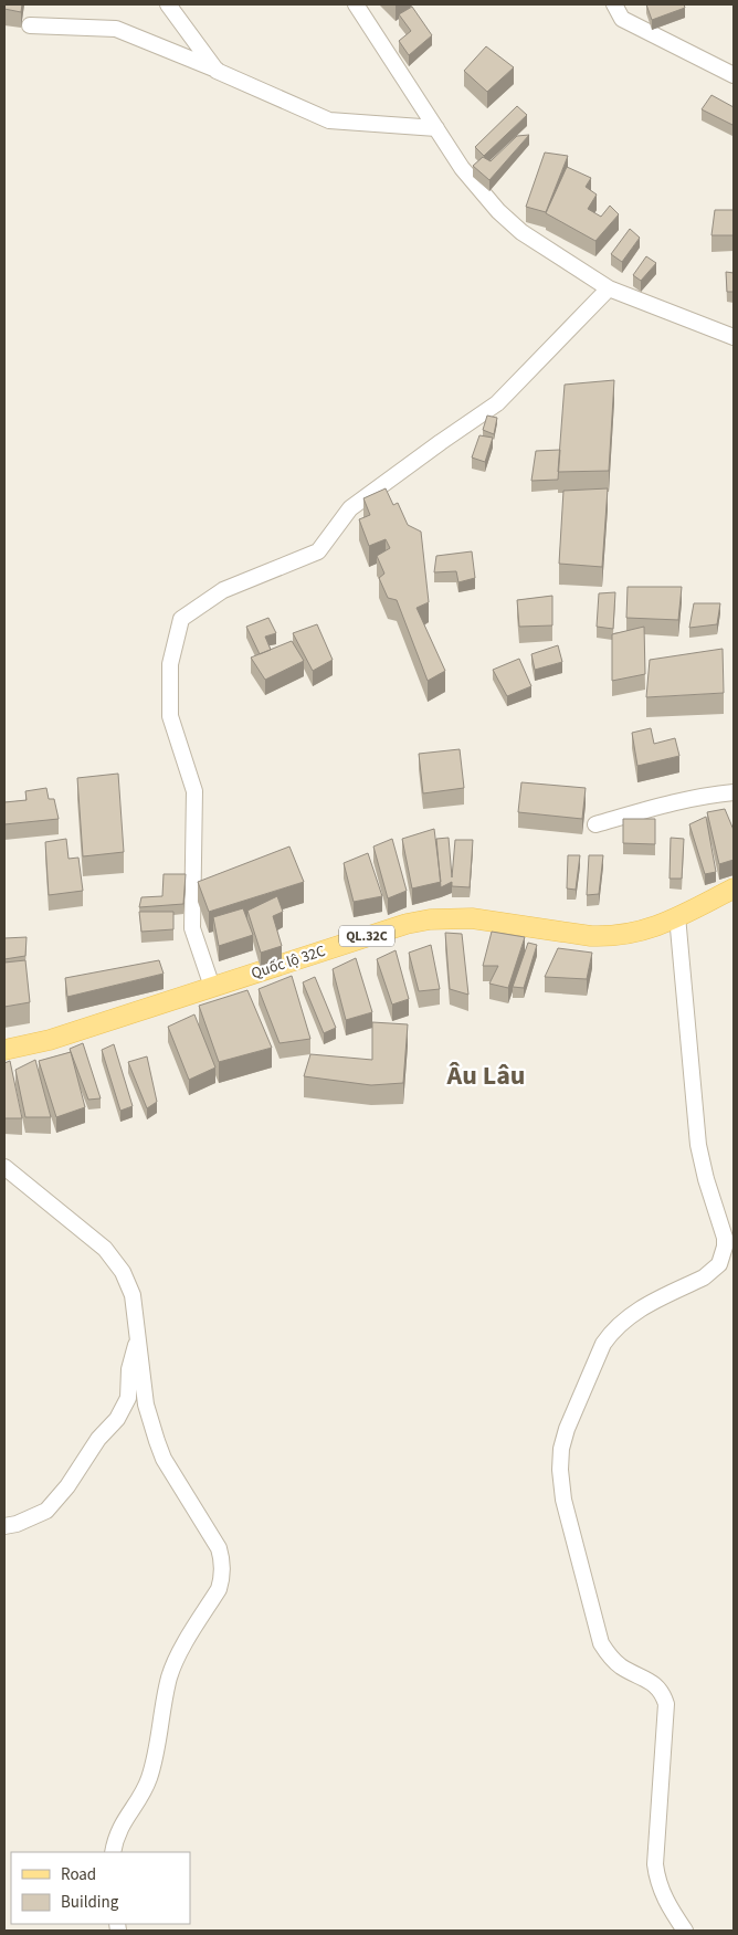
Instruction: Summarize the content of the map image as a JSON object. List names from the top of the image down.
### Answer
{
  "streets": {
    "main road": ["QL.32C", "Quốc lộ 32C"]
  },
  "districts": ["Âu Lâu"],
  "legend": ["Road", "Building"]
}
